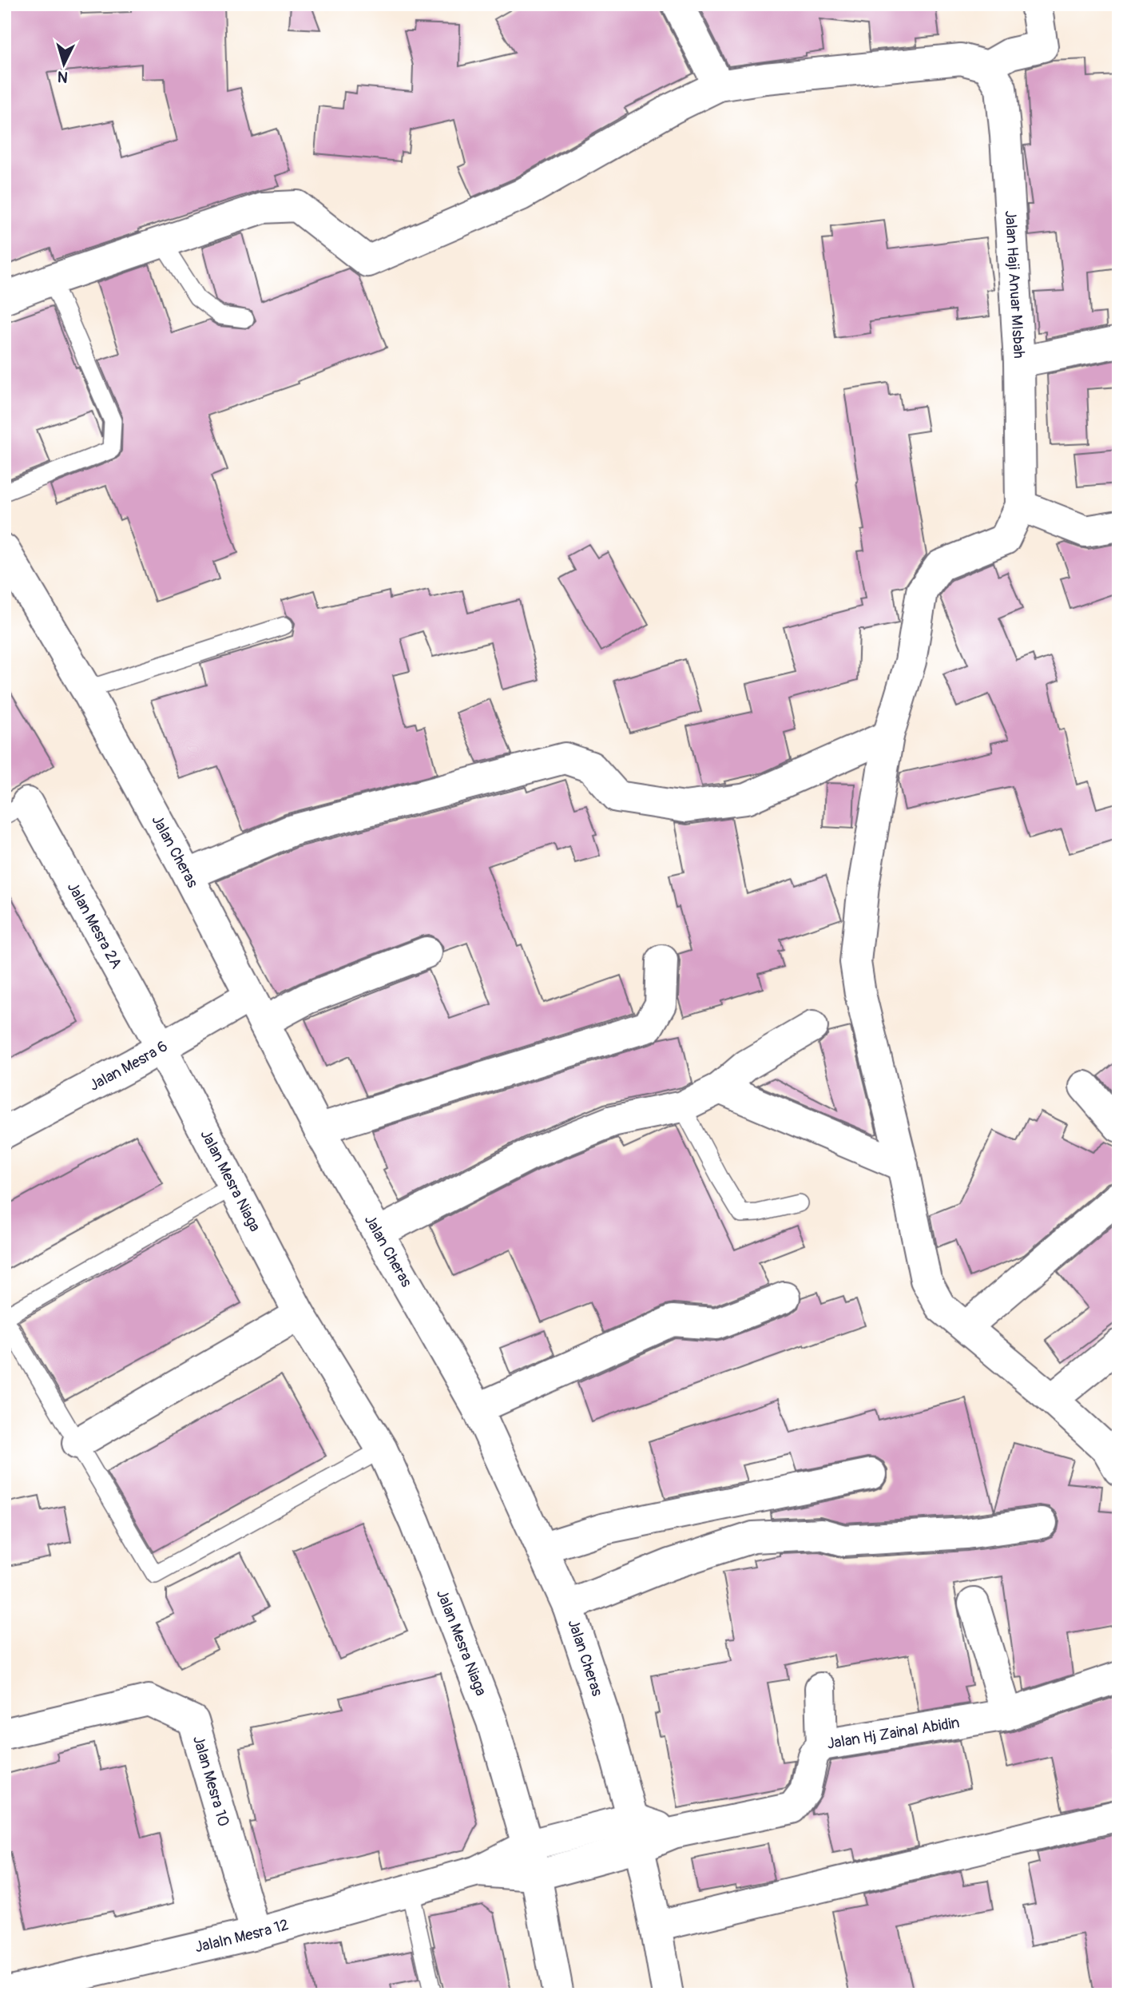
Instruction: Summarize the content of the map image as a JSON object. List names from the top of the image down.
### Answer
{
  "streets": {
    "street": [
      "Jalan Haji Anuar MIsbah",
      "Jalan Cheras",
      "Jalan Mesra 2A",
      "Jalan Mesra 6",
      "Jalan Mesra Niaga",
      "Jalan Hj Zainal Abidin",
      "Jalan Mesra 10",
      "Jalaln Mesra 12"
    ]
  },
  "crossings": [
    ["Jalan Cheras", "Jalan Mesra 6"],
    ["Jalan Cheras", "Jalan Hj Zainal Abidin"],
    ["Jalan Mesra 2A", "Jalan Mesra 6"],
    ["Jalan Mesra 2A", "Jalan Mesra Niaga"],
    ["Jalan Mesra 6", "Jalan Mesra Niaga"],
    ["Jalan Mesra 10", "Jalaln Mesra 12"]
  ],
  "north": "bottom"
}
